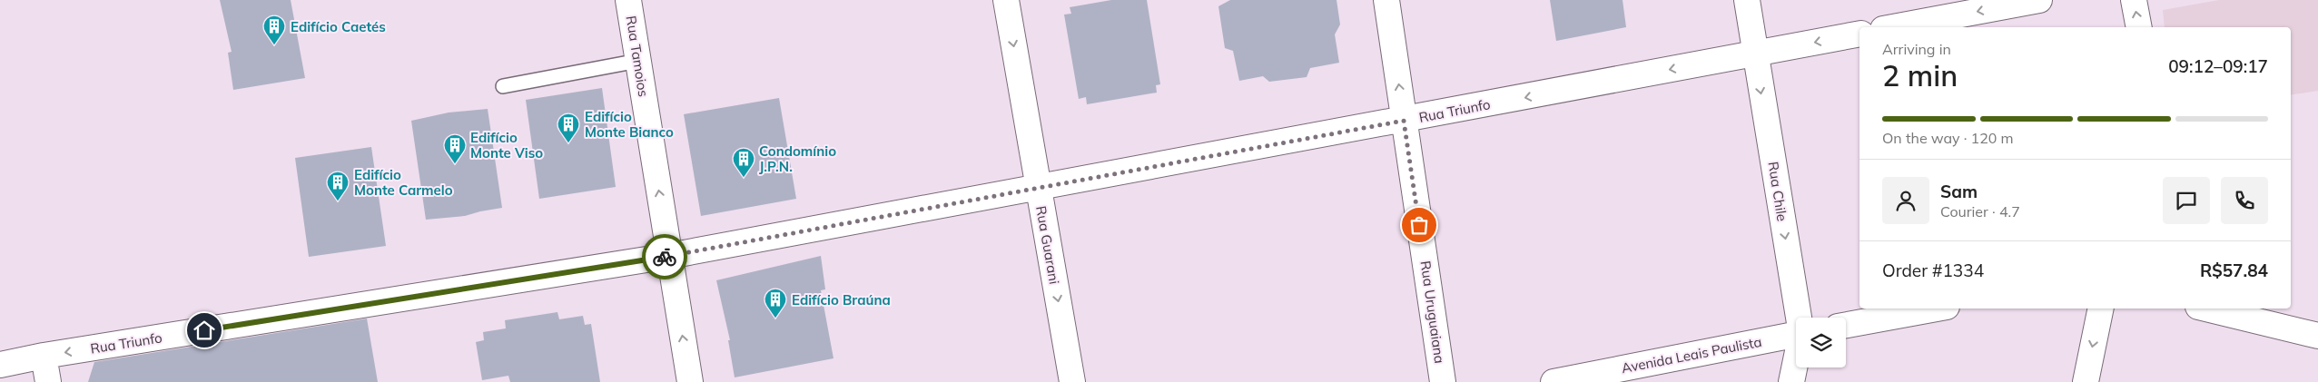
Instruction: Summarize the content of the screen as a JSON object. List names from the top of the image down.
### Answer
{
  "streets": {
    "street": [
      "Rua Tamoios",
      "Rua Triunfo",
      "Rua Chile",
      "Rua Guarani",
      "Rua Uruguaiana",
      "Avenida Leais Paulista"
    ]
  },
  "crossings": [
    ["Rua Tamoios", "Rua Triunfo"],
    ["Rua Triunfo", "Rua Chile"],
    ["Rua Triunfo", "Rua Guarani"],
    ["Rua Triunfo", "Rua Uruguaiana"]
  ],
  "one_way": [
    "Rua Tamoios",
    "Rua Triunfo",
    "Rua Chile",
    "Rua Guarani"
  ],
  "places": {
    "building": [
      "Edifício Caetés",
      "Edifício Monte Bianco",
      "Edifício Monte Viso",
      "Condomínio J.P.N.",
      "Edifício Monte Carmelo",
      "Edifício Braúna"
    ]
  },
  "page": {
    "heading": ["2 min", "Arriving in", "09:12–09:17"],
    "panel": [
      "Sam",
      "Courier · 4.7",
      "Order #1334",
      "R$57.84"
    ],
    "bar": "On the way · 120 m"
  }
}
